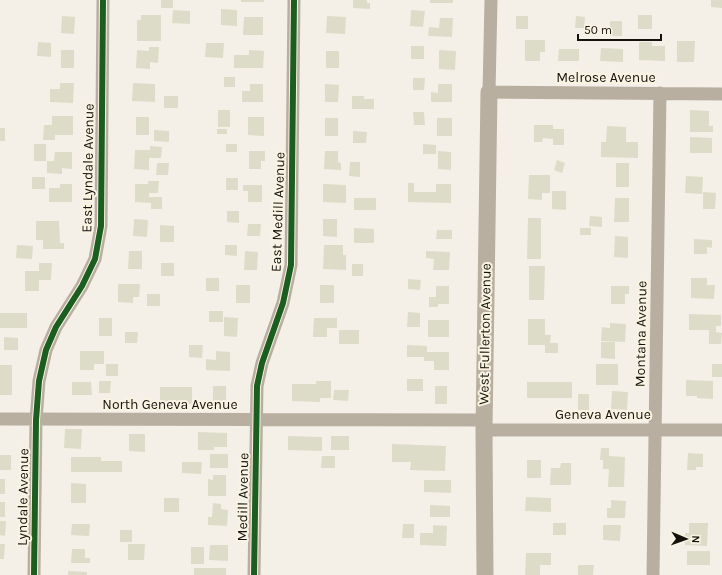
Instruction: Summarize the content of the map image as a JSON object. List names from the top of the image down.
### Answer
{
  "streets": {
    "street": [
      "Melrose Avenue",
      "East Lyndale Avenue",
      "East Medill Avenue",
      "West Fullerton Avenue",
      "Montana Avenue",
      "North Geneva Avenue",
      "Geneva Avenue",
      "Lyndale Avenue",
      "Medill Avenue"
    ]
  },
  "crossings": [
    ["Melrose Avenue", "West Fullerton Avenue"],
    ["Melrose Avenue", "Montana Avenue"],
    ["East Lyndale Avenue", "North Geneva Avenue"],
    ["East Lyndale Avenue", "Lyndale Avenue"],
    ["East Medill Avenue", "North Geneva Avenue"],
    ["East Medill Avenue", "Medill Avenue"],
    ["West Fullerton Avenue", "North Geneva Avenue"],
    ["West Fullerton Avenue", "Geneva Avenue"],
    ["Montana Avenue", "Geneva Avenue"],
    ["North Geneva Avenue", "Geneva Avenue"],
    ["North Geneva Avenue", "Lyndale Avenue"],
    ["North Geneva Avenue", "Medill Avenue"]
  ],
  "scale_bar": "50 m",
  "north": "right"
}
